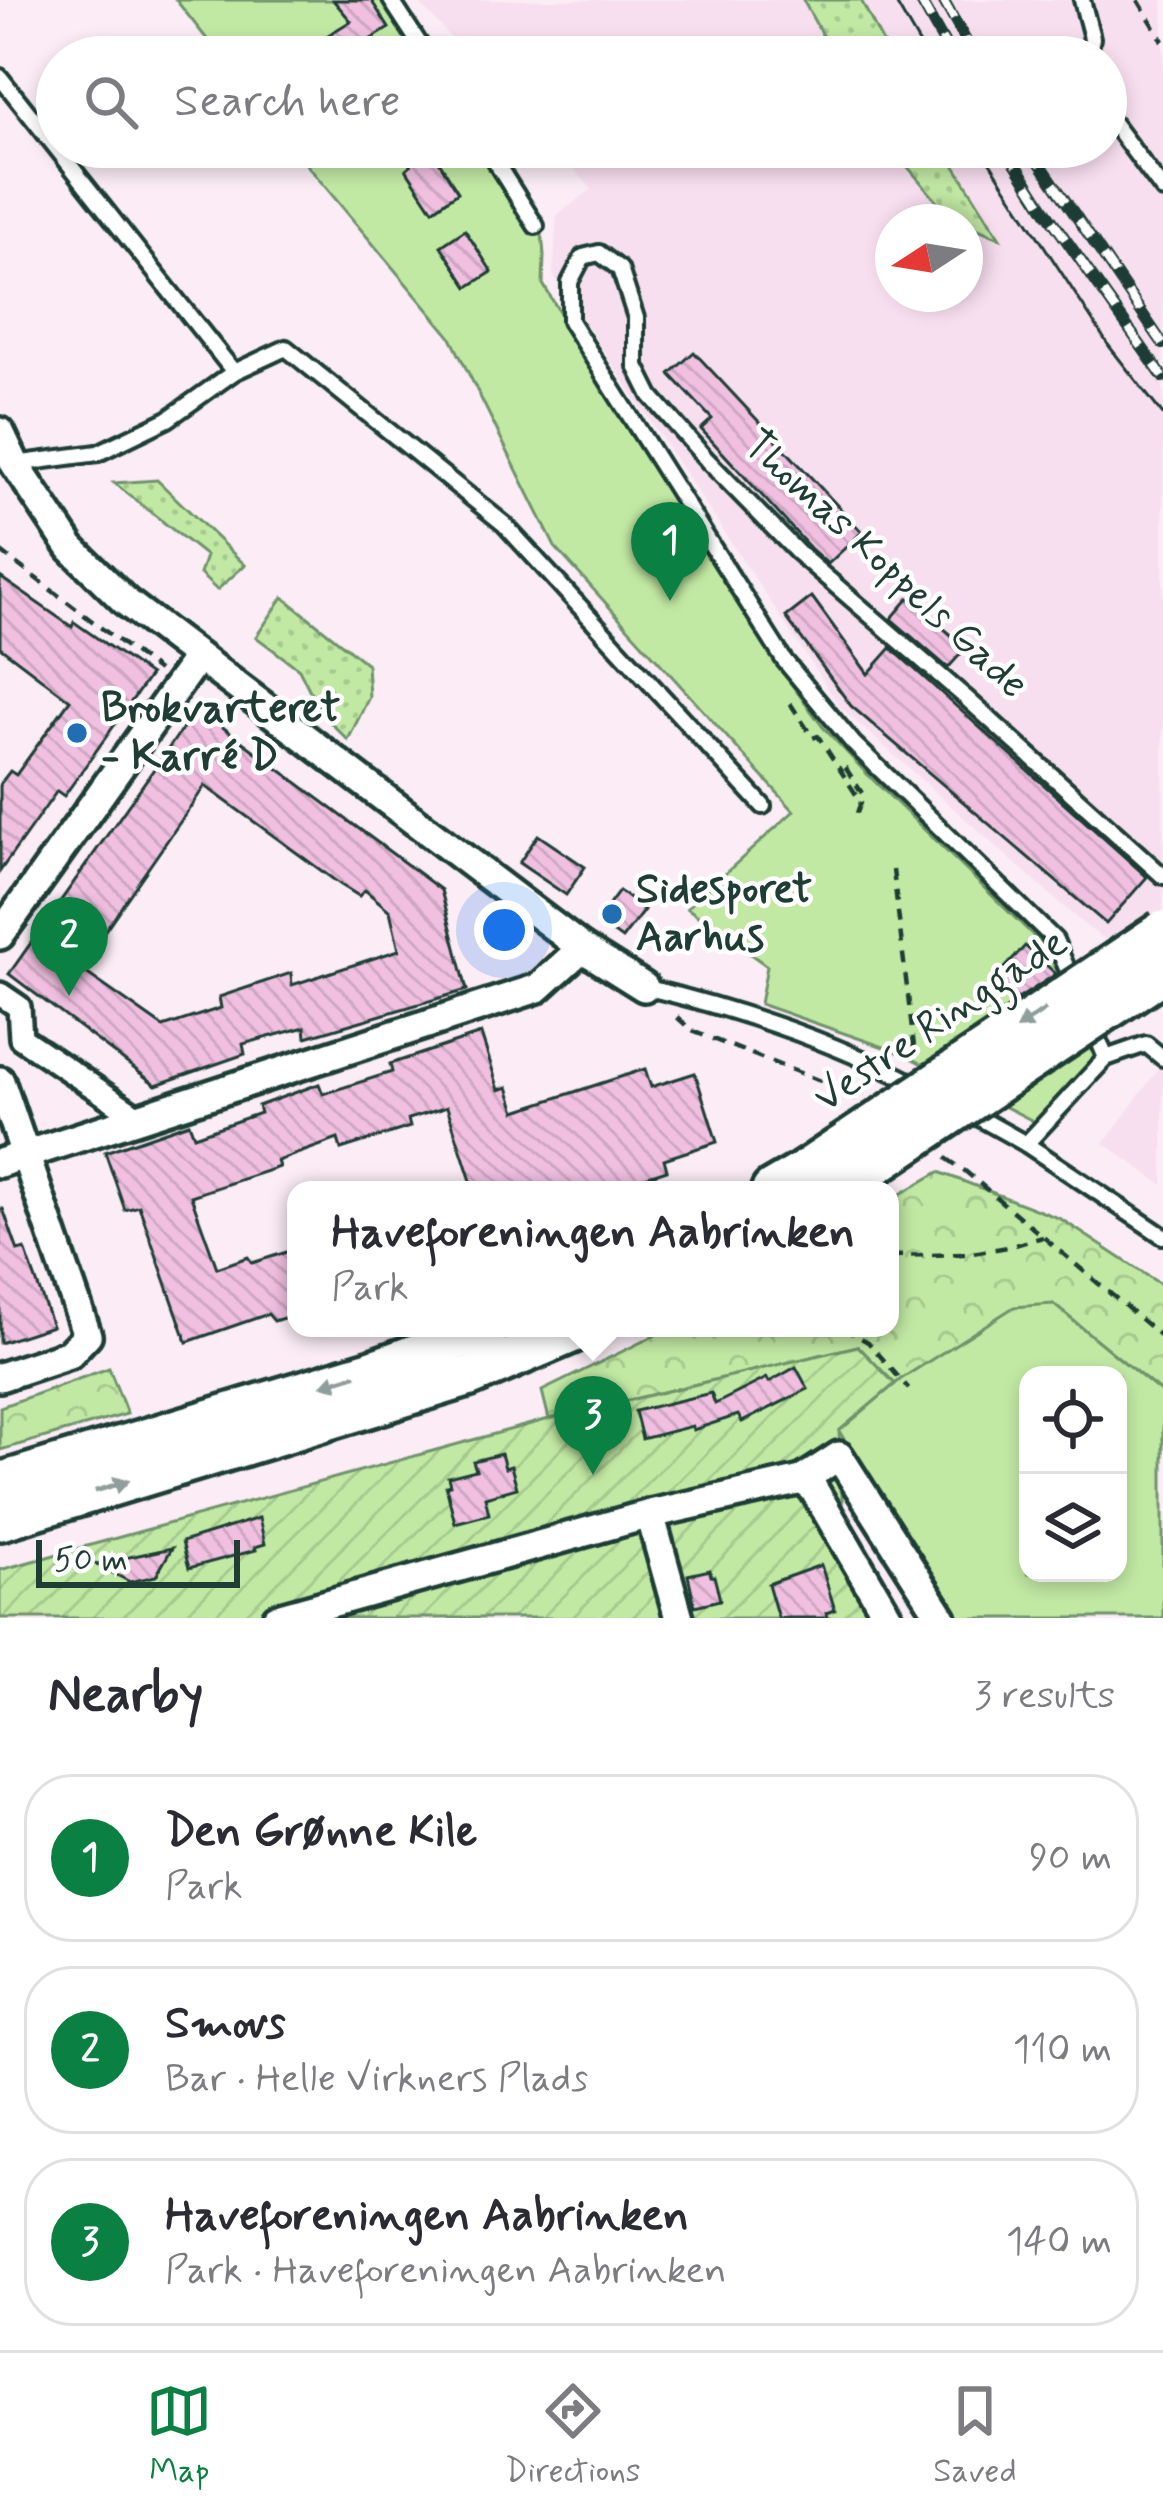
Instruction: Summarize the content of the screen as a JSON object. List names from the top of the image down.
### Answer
{
  "streets": {
    "main road": ["Vestre Ringgade"],
    "lane": ["Thomas Koppels Gade"]
  },
  "places": ["Brokvarteret - Karré D", "Sidesporet Aarhus"],
  "scale_bar": "50 m",
  "north": "left",
  "page": {
    "search": "Search here",
    "pins": ["1", "2", "3"],
    "popup": ["Haveforeningen Aabrinken", "Park"],
    "scale": "50 m",
    "heading": ["Nearby", "3 results"],
    "list": [
      {
        "mark": "1",
        "name": "Den Grønne Kile",
        "note": "Park",
        "value": "90 m"
      },
      {
        "mark": "2",
        "name": "Smovs",
        "note": "Bar · Helle Virkners Plads",
        "value": "110 m"
      },
      {
        "mark": "3",
        "name": "Haveforeningen Aabrinken",
        "note": "Park · Haveforeningen Aabrinken",
        "value": "140 m"
      }
    ],
    "nav": ["Map", "Directions", "Saved"]
  }
}
